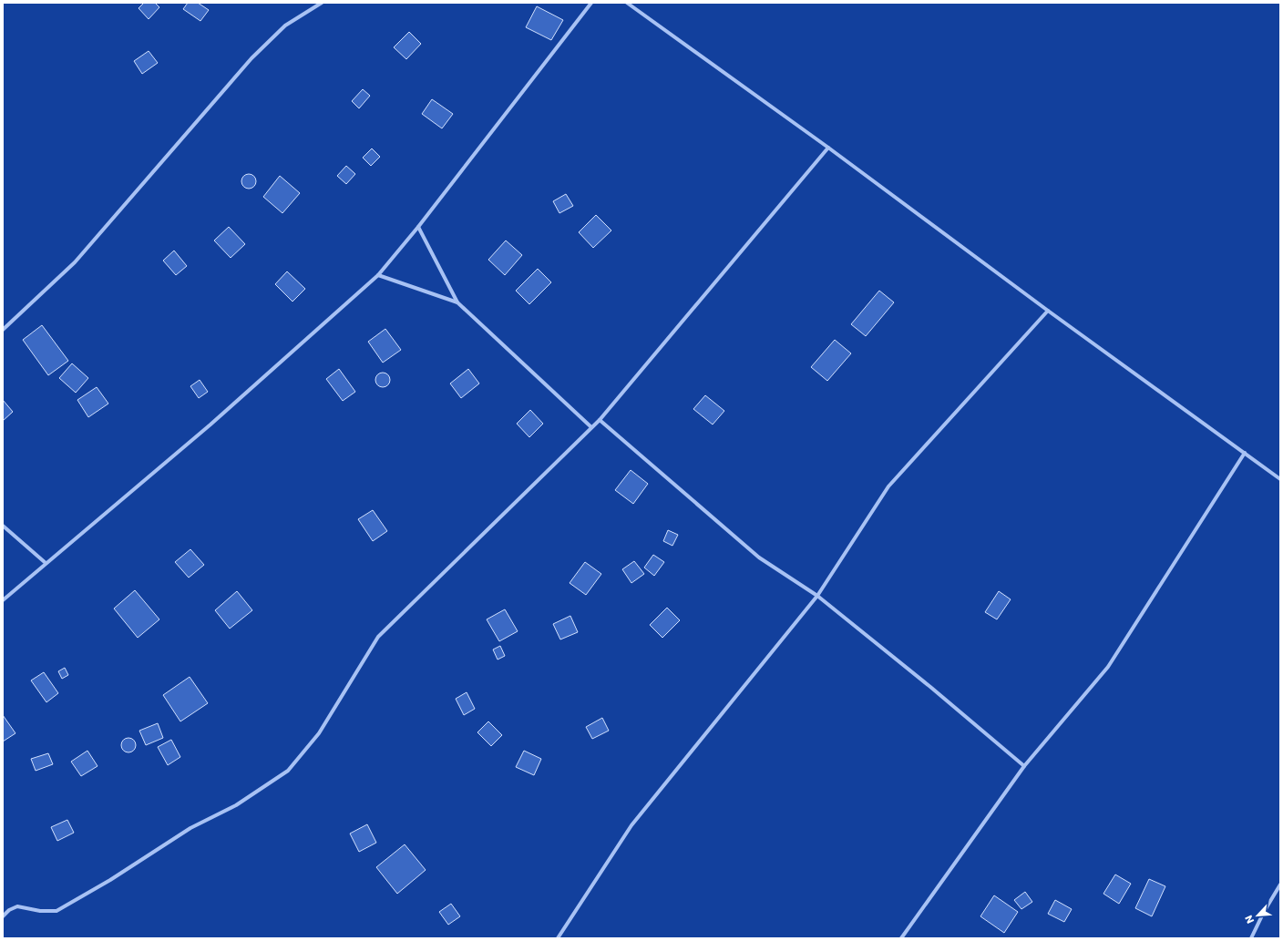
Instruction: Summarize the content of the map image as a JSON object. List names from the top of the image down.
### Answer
{
  "north": "bottom left"
}
